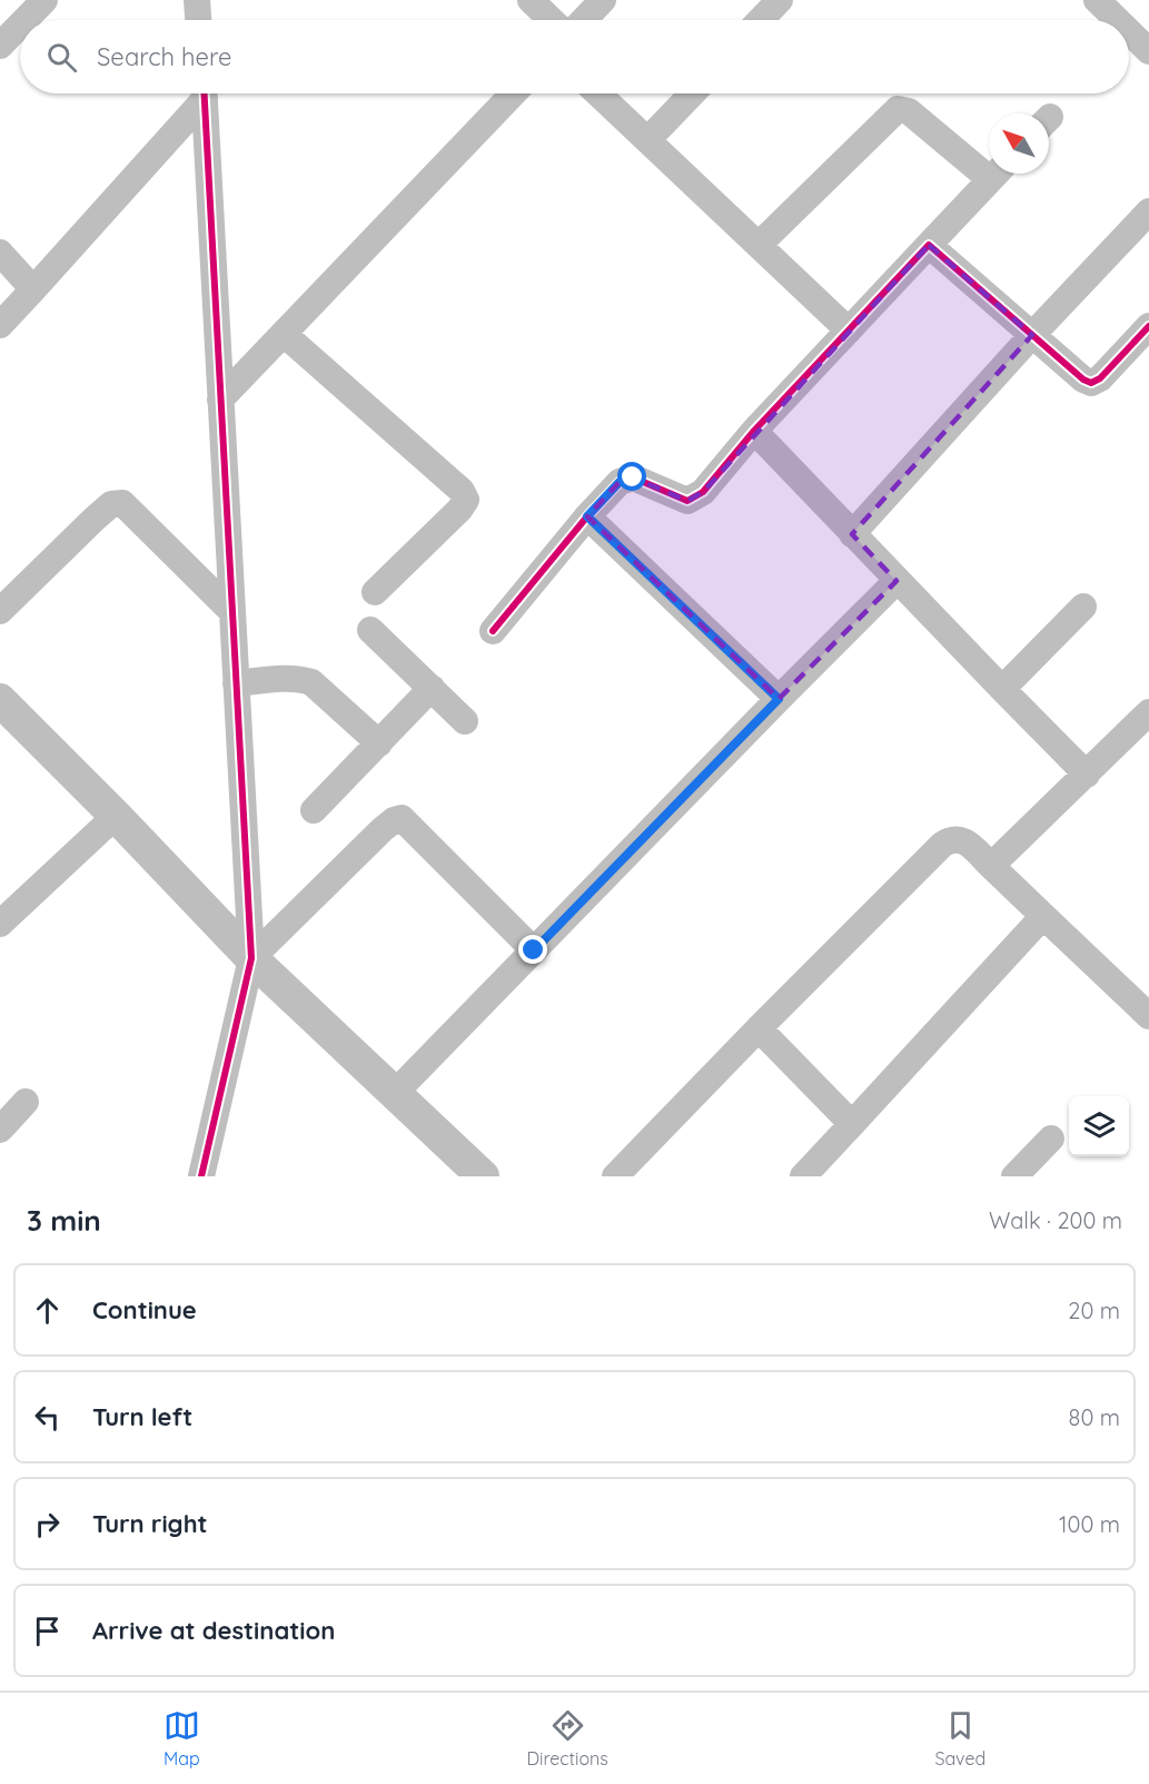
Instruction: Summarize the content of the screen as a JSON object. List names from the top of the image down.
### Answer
{
  "north": "top left",
  "page": {
    "search": "Search here",
    "heading": ["3 min", "Walk · 200 m"],
    "list": [
      ["Continue", "20 m"],
      ["Turn left", "80 m"],
      ["Turn right", "100 m"],
      "Arrive at destination"
    ],
    "nav": ["Map", "Directions", "Saved"]
  }
}
